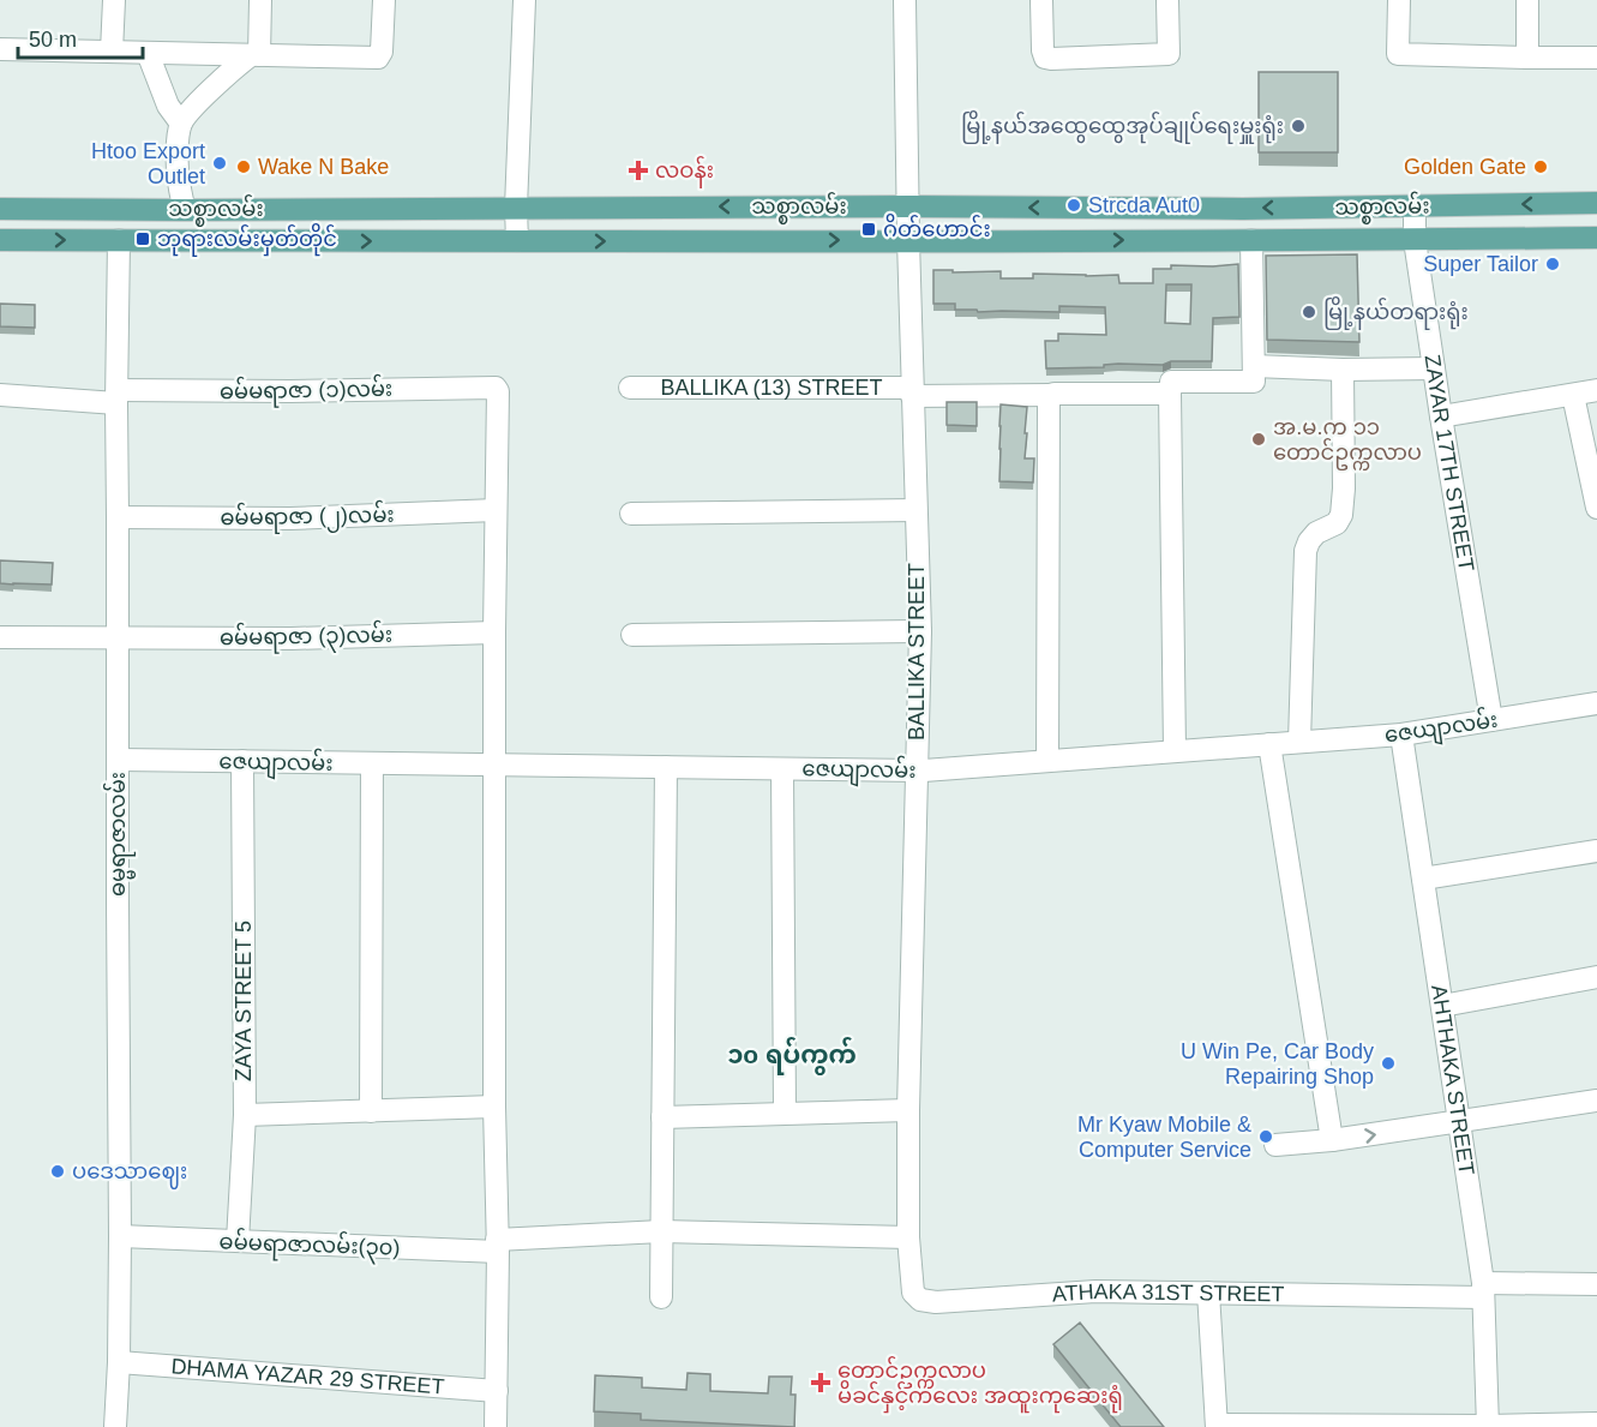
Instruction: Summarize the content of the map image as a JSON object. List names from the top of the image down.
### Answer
{
  "streets": {
    "main road": ["သစ္စာလမ်း"],
    "street": [
      "BALLIKA (13) STREET",
      "ဓမ်မရာဇာ (၁)လမ်း",
      "ZAYAR 17TH STREET",
      "ဓမ်မရာဇာ (၂)လမ်း",
      "ဓမ်မရာဇာ (၃)လမ်း",
      "BALLIKA STREET",
      "ဇေယျာလမ်း",
      "ဓမ္မရာဇာလမ်း",
      "ZAYA STREET 5",
      "AHTHAKA STREET",
      "ဓမ်မရာဇာလမ်း(၃၀)",
      "ATHAKA 31ST STREET",
      "DHAMA YAZAR 29 STREET"
    ]
  },
  "crossings": [
    ["သစ္စာလမ်း", "ZAYAR 17TH STREET"],
    ["သစ္စာလမ်း", "BALLIKA STREET"],
    ["သစ္စာလမ်း", "ဓမ္မရာဇာလမ်း"],
    ["BALLIKA (13) STREET", "BALLIKA STREET"],
    ["ဓမ်မရာဇာ (၁)လမ်း", "ဓမ်မရာဇာ (၂)လမ်း"],
    ["ဓမ်မရာဇာ (၁)လမ်း", "ဓမ္မရာဇာလမ်း"],
    ["ZAYAR 17TH STREET", "ဇေယျာလမ်း"],
    ["ဓမ်မရာဇာ (၂)လမ်း", "ဓမ္မရာဇာလမ်း"],
    ["ဓမ်မရာဇာ (၃)လမ်း", "ဓမ္မရာဇာလမ်း"],
    ["BALLIKA STREET", "ဇေယျာလမ်း"],
    ["BALLIKA STREET", "ဓမ်မရာဇာလမ်း(၃၀)"],
    ["BALLIKA STREET", "ATHAKA 31ST STREET"],
    ["ဇေယျာလမ်း", "ဓမ္မရာဇာလမ်း"],
    ["ဇေယျာလမ်း", "ZAYA STREET 5"],
    ["ဇေယျာလမ်း", "AHTHAKA STREET"],
    ["ဓမ္မရာဇာလမ်း", "ဓမ်မရာဇာလမ်း(၃၀)"],
    ["ဓမ္မရာဇာလမ်း", "DHAMA YAZAR 29 STREET"],
    ["ZAYA STREET 5", "ဓမ်မရာဇာလမ်း(၃၀)"],
    ["AHTHAKA STREET", "ATHAKA 31ST STREET"],
    ["ဓမ်မရာဇာလမ်း(၃၀)", "ATHAKA 31ST STREET"]
  ],
  "districts": ["၁o ရပ်ကွက်"],
  "places": {
    "other": [
      "မြို့နယ်အထွေထွေအုပ်ချုပ်ရေးမှူးရုံး",
      "Htoo Export Outlet",
      "Wake N Bake",
      "Golden Gate",
      "Strcda Aut0",
      "Super Tailor",
      "မြို့နယ်တရားရုံး",
      "အ.မ.က ၁၁ တောင်ဥက္ကလာပ",
      "U Win Pe, Car Body Repairing Shop",
      "Mr Kyaw Mobile & Computer Service",
      "ပဒေသာဈေး"
    ],
    "health": ["လဝန်း", "တောင်ဥက္ကလာပ မိခင်နှင့်ကလေး အထူးကုဆေးရုံ"],
    "transit": ["ဂိတ်ဟောင်း", "ဘုရားလမ်းမှတ်တိုင်"]
  },
  "scale_bar": "50 m"
}
